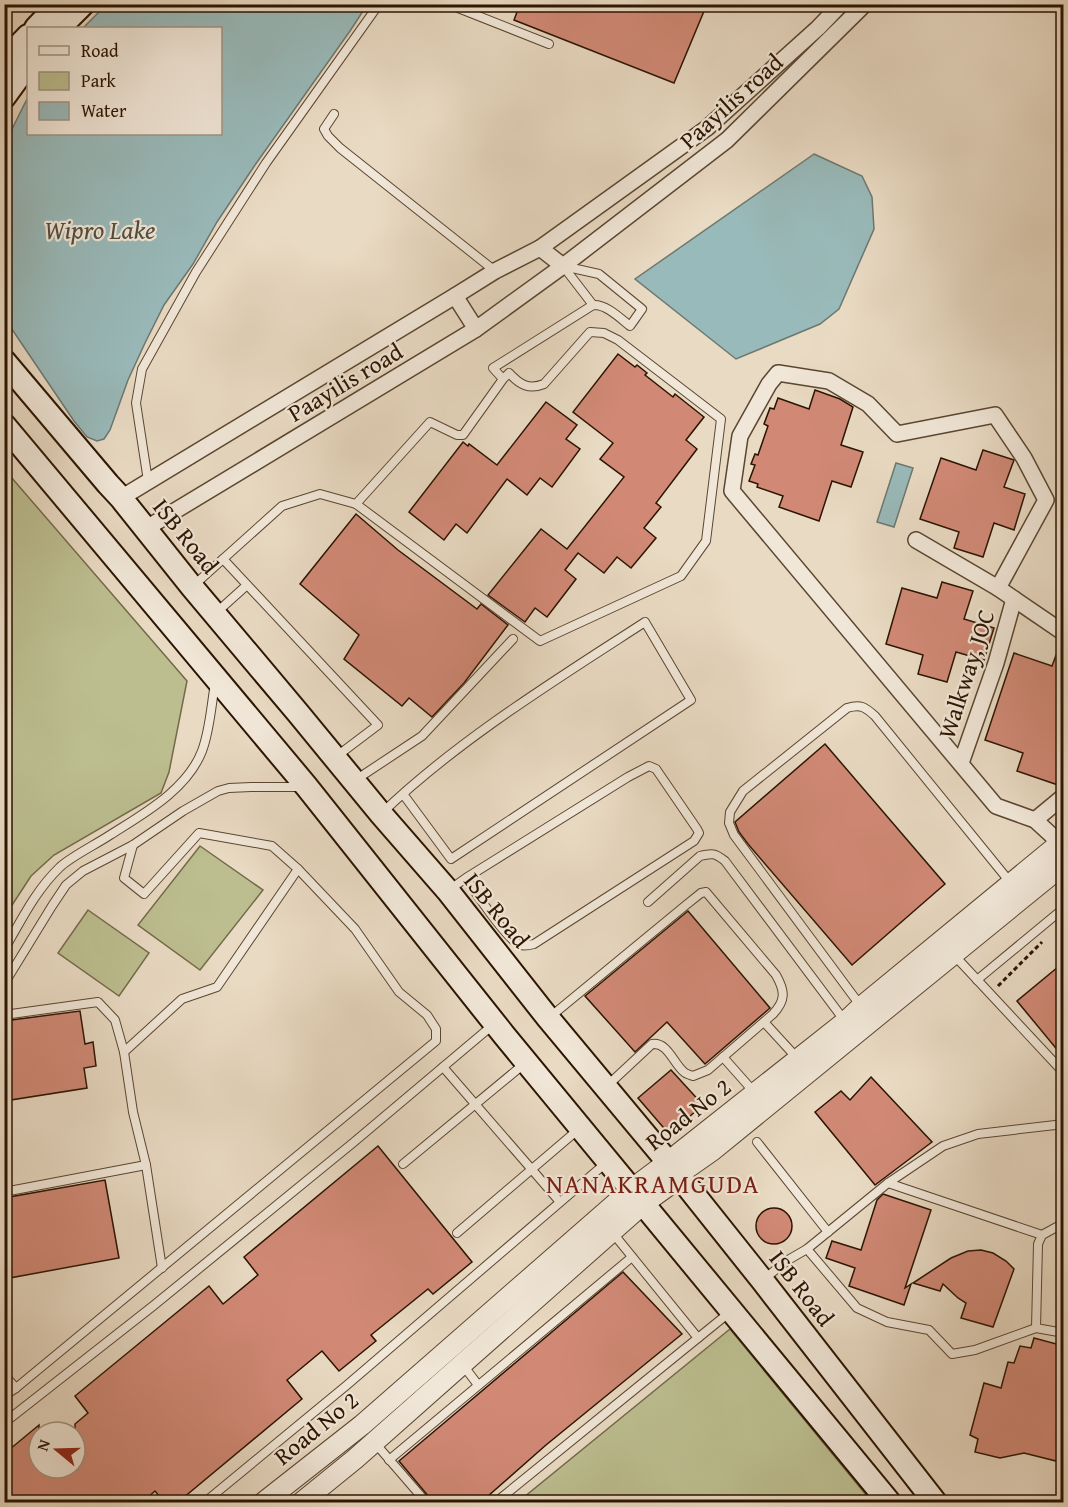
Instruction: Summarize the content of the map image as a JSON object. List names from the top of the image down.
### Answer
{
  "streets": {
    "main road": ["ISB Road"],
    "street": ["Paayilis road", "Walkway, JOC", "Road No 2"]
  },
  "crossings": [
    ["Paayilis road", "ISB Road"],
    ["ISB Road", "Road No 2"]
  ],
  "districts": ["NANAKRAMGUDA"],
  "water": ["Wipro Lake"],
  "legend": ["Road", "Park", "Water"],
  "north": "left"
}
